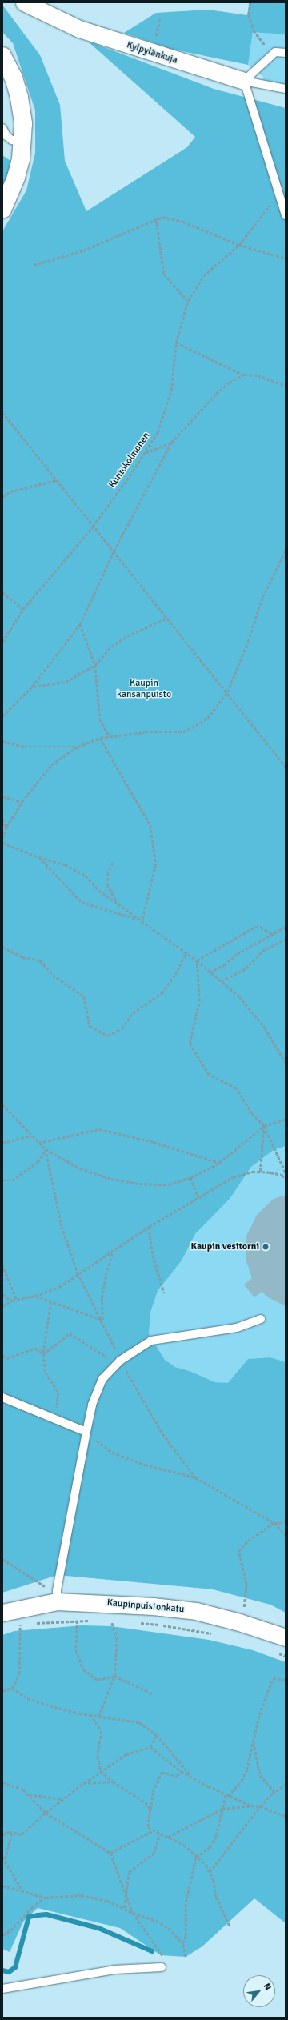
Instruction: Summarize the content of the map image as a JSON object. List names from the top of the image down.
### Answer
{
  "streets": {
    "street": ["Kylpylänkuja", "Kaupinpuistonkatu"],
    "path": ["Kuntokolmonen"]
  },
  "parks": ["Kaupin kansanpuisto"],
  "places": ["Kaupin vesitorni"],
  "north": "top right"
}
